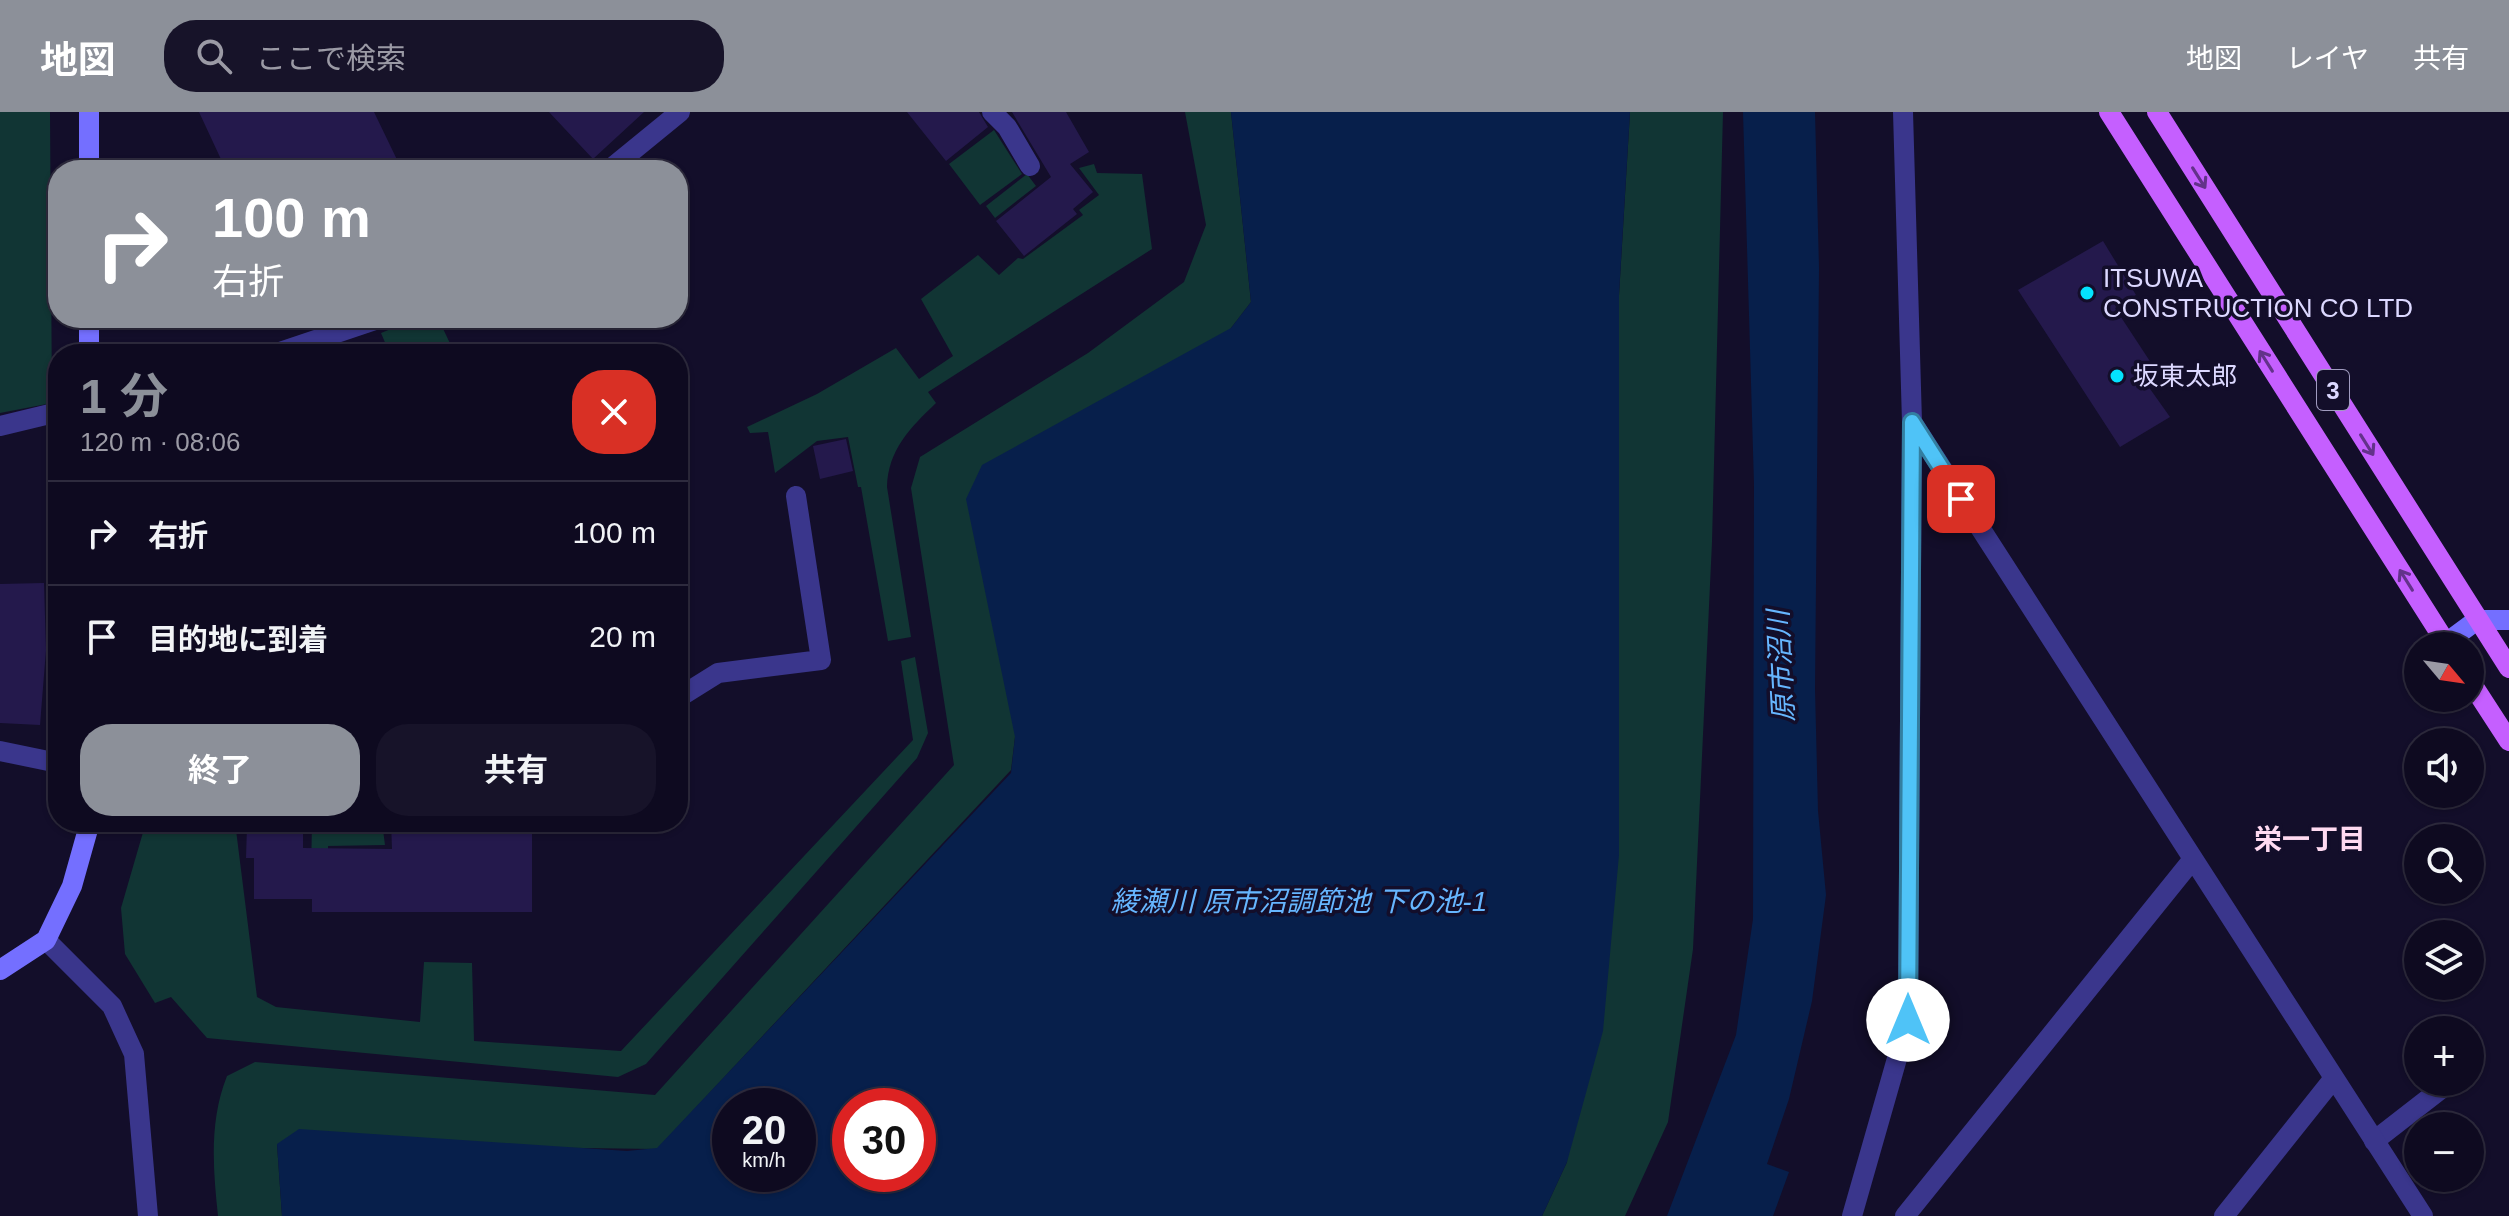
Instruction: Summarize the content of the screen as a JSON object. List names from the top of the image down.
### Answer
{
  "streets": {
    "main road": ["3"]
  },
  "districts": ["栄一丁目"],
  "water": ["原市沼川", "綾瀬川 原市沼調節池 下の池-1"],
  "places": ["ITSUWA CONSTRUCTION CO LTD", "坂東太郎"],
  "north": "bottom right",
  "page": {
    "header": "地図",
    "search": "ここで検索",
    "nav": ["地図", "レイヤ", "共有"],
    "turn": ["100 m", "右折"],
    "heading": ["1 分", "120 m · 08:06"],
    "list": [
      {
        "name": "右折",
        "value": "100 m"
      },
      {
        "name": "目的地に到着",
        "value": "20 m"
      }
    ],
    "map_buttons": ["+", "−"],
    "buttons": ["終了", "共有"],
    "speed": "20 km/h",
    "limit": "30"
  }
}
